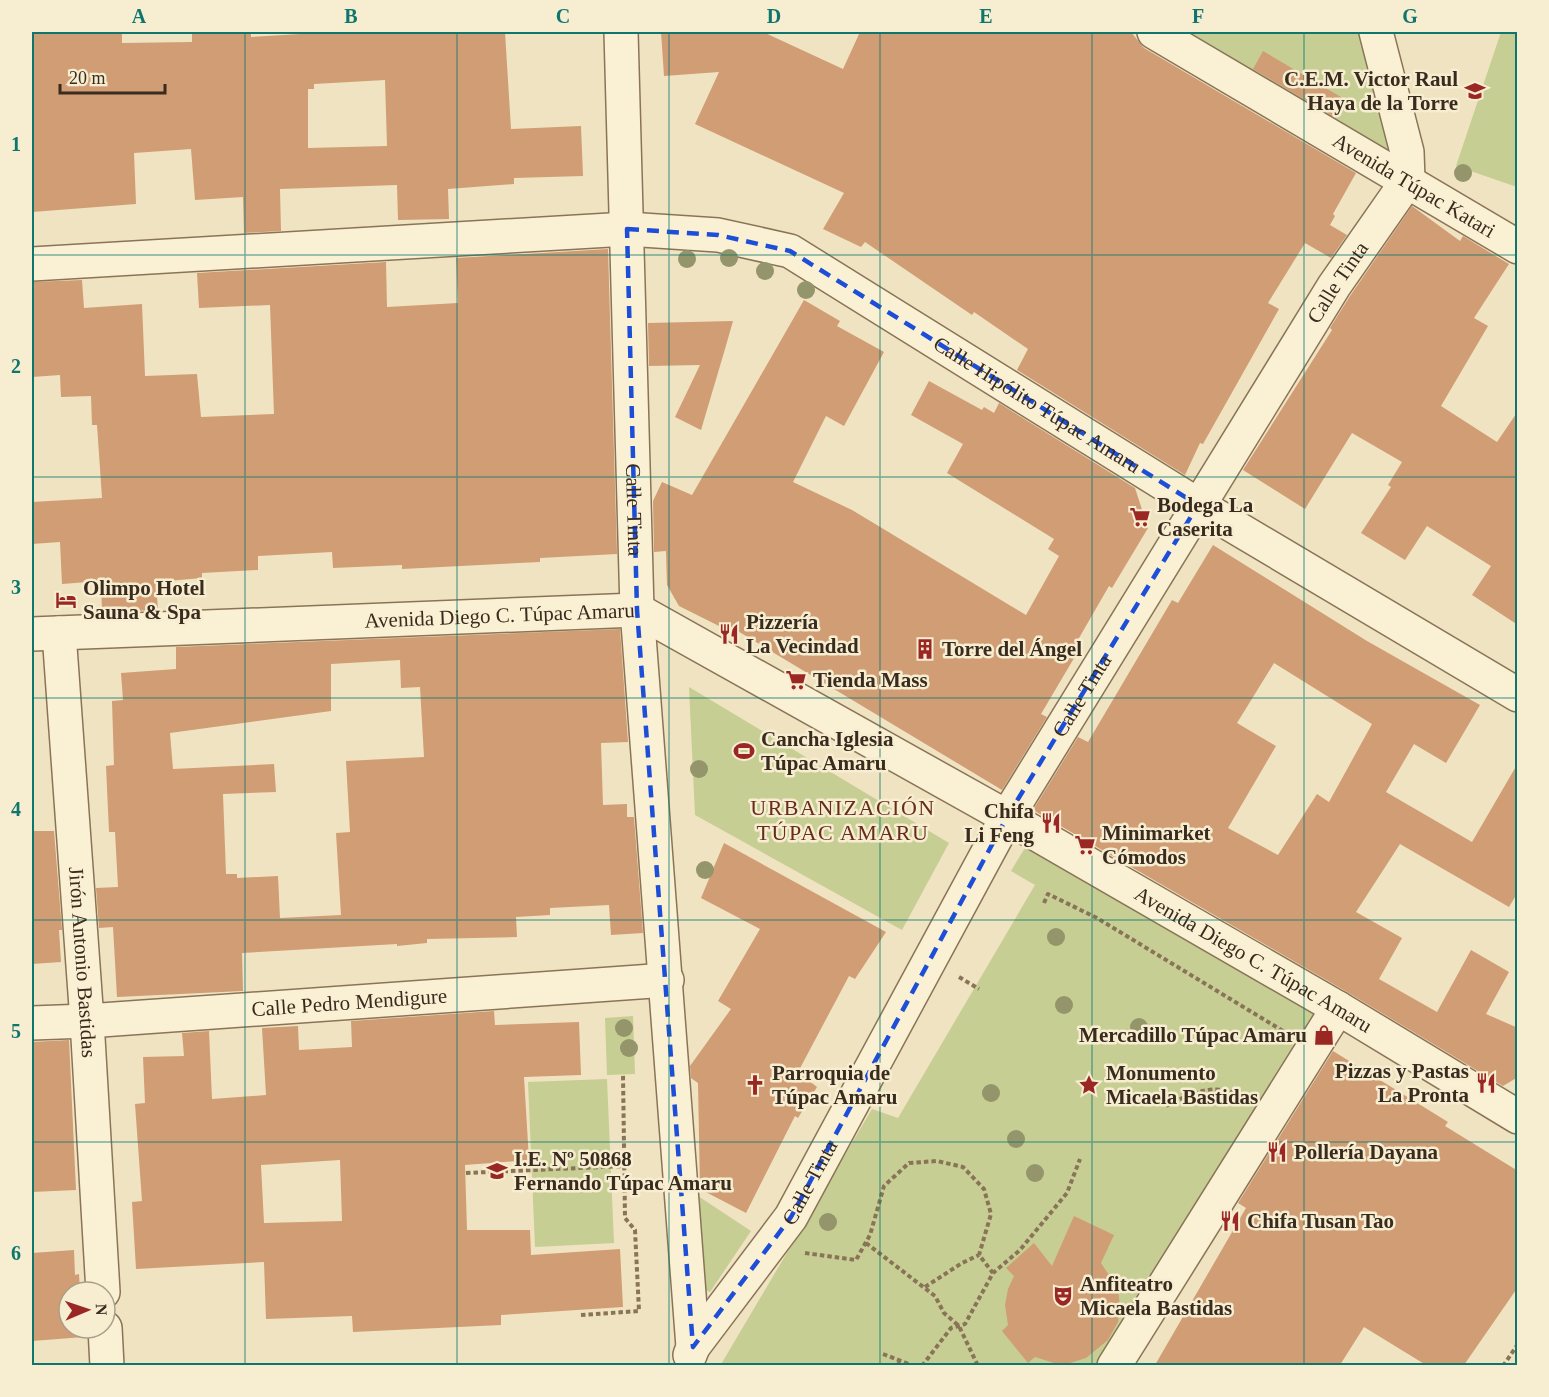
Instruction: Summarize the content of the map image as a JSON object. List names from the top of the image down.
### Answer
{
  "streets": {
    "street": [
      "Avenida Túpac Katari",
      "Calle Tinta",
      "Calle Hipólito Túpac Amaru",
      "Avenida Diego C. Túpac Amaru",
      "Jirón Antonio Bastidas",
      "Calle Pedro Mendigure"
    ]
  },
  "crossings": [
    ["Avenida Túpac Katari", "Calle Tinta"],
    ["Calle Tinta", "Calle Hipólito Túpac Amaru"],
    ["Calle Tinta", "Avenida Diego C. Túpac Amaru"],
    ["Calle Tinta", "Calle Pedro Mendigure"],
    ["Avenida Diego C. Túpac Amaru", "Jirón Antonio Bastidas"],
    ["Jirón Antonio Bastidas", "Calle Pedro Mendigure"]
  ],
  "districts": ["URBANIZACIÓN TÚPAC AMARU"],
  "places": {
    "school or university": ["C.E.M. Victor Raul Haya de la Torre", "I.E. Nº 50868 Fernando Túpac Amaru"],
    "supermarket": ["Bodega La Caserita", "Tienda Mass", "Minimarket Cómodos"],
    "hotel": ["Olimpo Hotel Sauna & Spa"],
    "restaurant": [
      "Pizzería La Vecindad",
      "Chifa Li Feng",
      "Pizzas y Pastas La Pronta",
      "Pollería Dayana",
      "Chifa Tusan Tao"
    ],
    "building": ["Torre del Ángel"],
    "sports": ["Cancha Iglesia Túpac Amaru"],
    "shop": ["Mercadillo Túpac Amaru"],
    "church": ["Parroquia de Túpac Amaru"],
    "place": ["Monumento Micaela Bastidas"],
    "theatre": ["Anfiteatro Micaela Bastidas"]
  },
  "scale_bar": "20 m",
  "north": "right",
  "grid": {
    "columns": [
      "A",
      "B",
      "C",
      "D",
      "E",
      "F",
      "G"
    ],
    "rows": [
      "1",
      "2",
      "3",
      "4",
      "5",
      "6"
    ]
  }
}
